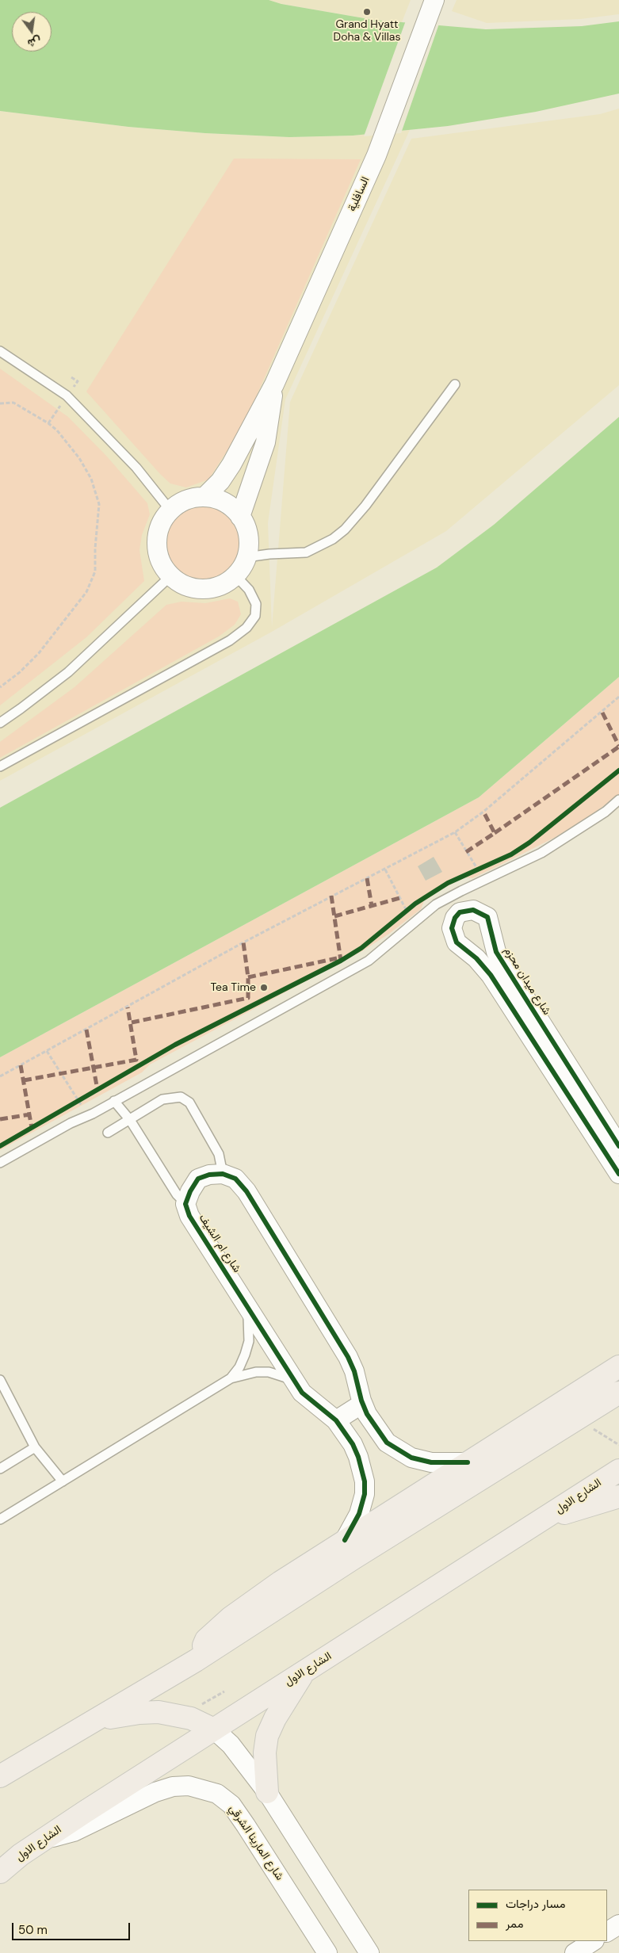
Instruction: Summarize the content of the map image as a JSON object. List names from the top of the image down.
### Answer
{
  "streets": {
    "main road": ["الشارع الاول"],
    "street": [
      "السافلية",
      "شارع ميدان محزم",
      "شارع ام الشيف",
      "شارع المارينا الشرقي"
    ]
  },
  "crossings": [
    ["الشارع الاول", "شارع المارينا الشرقي"]
  ],
  "places": ["Grand Hyatt Doha & Villas", "Tea Time"],
  "legend": ["مسار دراجات", "ممر"],
  "scale_bar": "50 m",
  "north": "bottom"
}
